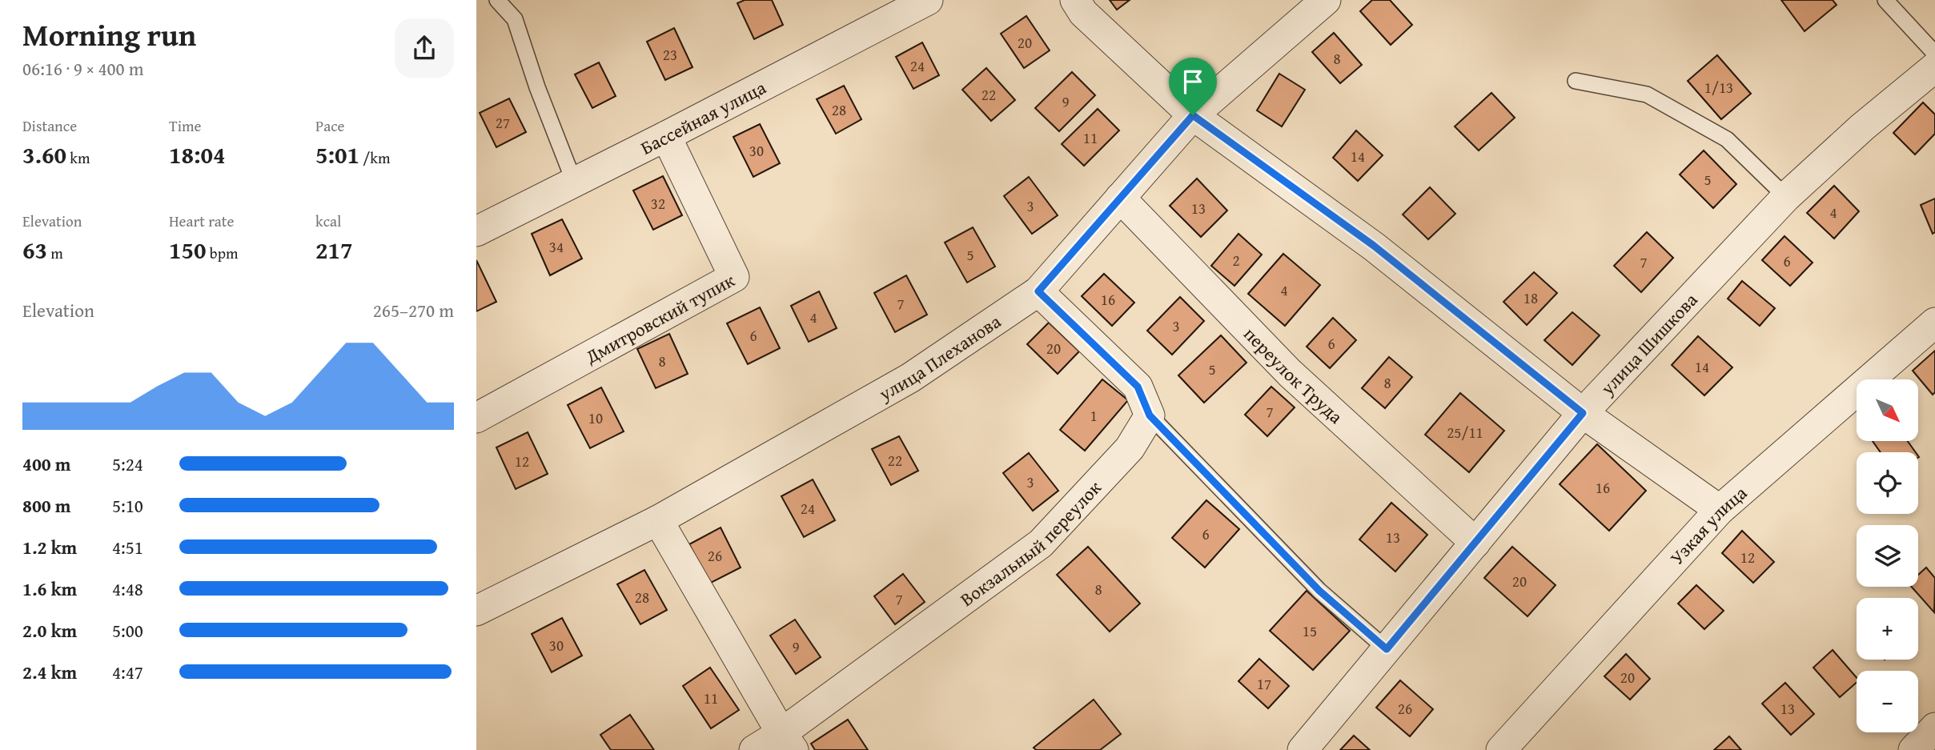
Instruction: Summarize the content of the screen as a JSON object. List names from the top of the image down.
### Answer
{
  "streets": {
    "street": [
      "Бассейная улица",
      "Дмитровский тупик",
      "улица Шишкова",
      "улица Плеханова",
      "переулок Труда",
      "Узкая улица",
      "Вокзальный переулок"
    ]
  },
  "crossings": [
    ["Бассейная улица", "Дмитровский тупик"],
    ["улица Шишкова", "переулок Труда"],
    ["улица Плеханова", "переулок Труда"]
  ],
  "house_numbers": [
    "20",
    "23",
    "8",
    "24",
    "1/13",
    "22",
    "9",
    "28",
    "27",
    "11",
    "30",
    "14",
    "5",
    "32",
    "3",
    "13",
    "4",
    "34",
    "5",
    "2",
    "6",
    "7",
    "4",
    "18",
    "16",
    "7",
    "4",
    "3",
    "6",
    "6",
    "20",
    "8",
    "14",
    "5",
    "8",
    "7",
    "1",
    "10",
    "25/11",
    "22",
    "12",
    "3",
    "16",
    "24",
    "6",
    "13",
    "26",
    "12",
    "20",
    "8",
    "28",
    "7",
    "15",
    "30",
    "9",
    "20",
    "17",
    "11",
    "26",
    "13"
  ],
  "north": "bottom right",
  "page": {
    "heading": ["Morning run", "06:16 · 9 × 400 m"],
    "stats": [
      ["Distance", "3.60 km"],
      ["Time", "18:04"],
      ["Pace", "5:01 /km"],
      ["Elevation", "63 m"],
      ["Heart rate", "150 bpm"],
      ["kcal", "217"]
    ],
    "chart": ["Elevation", "265–270 m"],
    "map_buttons": ["+", "−"],
    "list": [
      {
        "name": "400 m",
        "note": "5:24"
      },
      {
        "name": "800 m",
        "note": "5:10"
      },
      {
        "name": "1.2 km",
        "note": "4:51"
      },
      {
        "name": "1.6 km",
        "note": "4:48"
      },
      {
        "name": "2.0 km",
        "note": "5:00"
      },
      {
        "name": "2.4 km",
        "note": "4:47"
      }
    ]
  }
}
